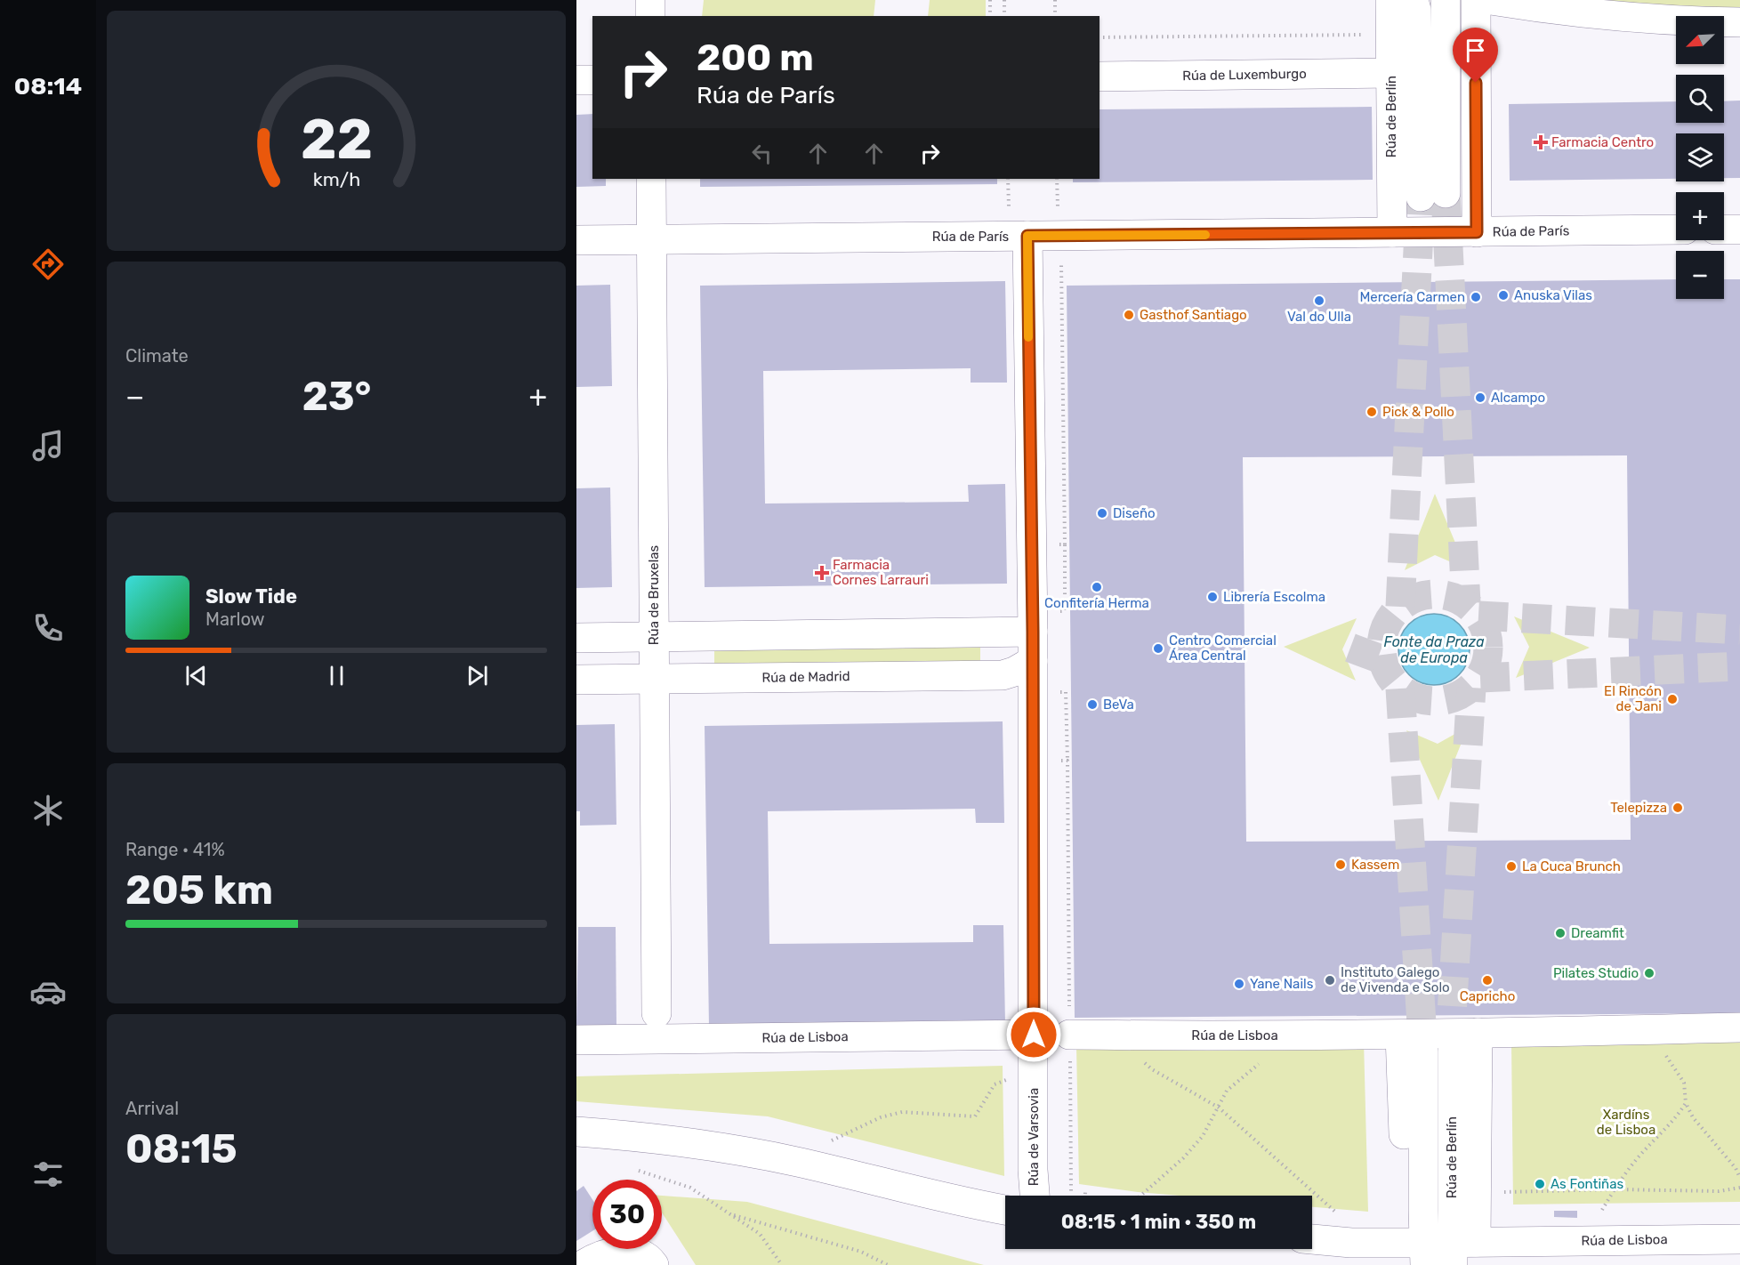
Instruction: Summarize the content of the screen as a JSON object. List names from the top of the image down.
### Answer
{
  "streets": {
    "street": [
      "Rúa de Luxemburgo",
      "Rúa de Berlín",
      "Rúa de París",
      "Rúa de Bruxelas",
      "Rúa de Madrid",
      "Rúa de Lisboa",
      "Rúa de Varsovia"
    ]
  },
  "crossings": [
    ["Rúa de Luxemburgo", "Rúa de Berlín"],
    ["Rúa de Berlín", "Rúa de París"],
    ["Rúa de Berlín", "Rúa de Lisboa"],
    ["Rúa de París", "Rúa de Bruxelas"],
    ["Rúa de París", "Rúa de Varsovia"],
    ["Rúa de Bruxelas", "Rúa de Madrid"],
    ["Rúa de Madrid", "Rúa de Varsovia"],
    ["Rúa de Lisboa", "Rúa de Varsovia"]
  ],
  "water": ["Fonte da Praza de Europa"],
  "parks": ["Xardíns de Lisboa"],
  "places": {
    "health": ["Farmacia Centro", "Farmacia Cornes Larrauri"],
    "other": [
      "Anuska Vilas",
      "Mercería Carmen",
      "Val do Ulla",
      "Gasthof Santiago",
      "Alcampo",
      "Pick & Pollo",
      "Diseño",
      "Confitería Herma",
      "Librería Escolma",
      "Centro Comercial Área Central",
      "El Rincón de Jani",
      "BeVa",
      "Telepizza",
      "Kassem",
      "La Cuca Brunch",
      "Dreamfit",
      "Pilates Studio",
      "Instituto Galego de Vivenda e Solo",
      "Capricho",
      "Yane Nails",
      "As Fontiñas"
    ]
  },
  "north": "bottom left",
  "page": {
    "tabs": "08:14",
    "map_buttons": ["+", "−"],
    "turn": ["200 m", "Rúa de París"],
    "tile": [
      "Climate",
      ["Range · 41%", "205 km"],
      ["Arrival", "08:15"]
    ],
    "heat": ["−", "23°", "+"],
    "song": ["Slow Tide", "Marlow"],
    "limit": "30",
    "trip": "08:15 · 1 min · 350 m",
    "gauge": ["22", "km/h"]
  }
}
